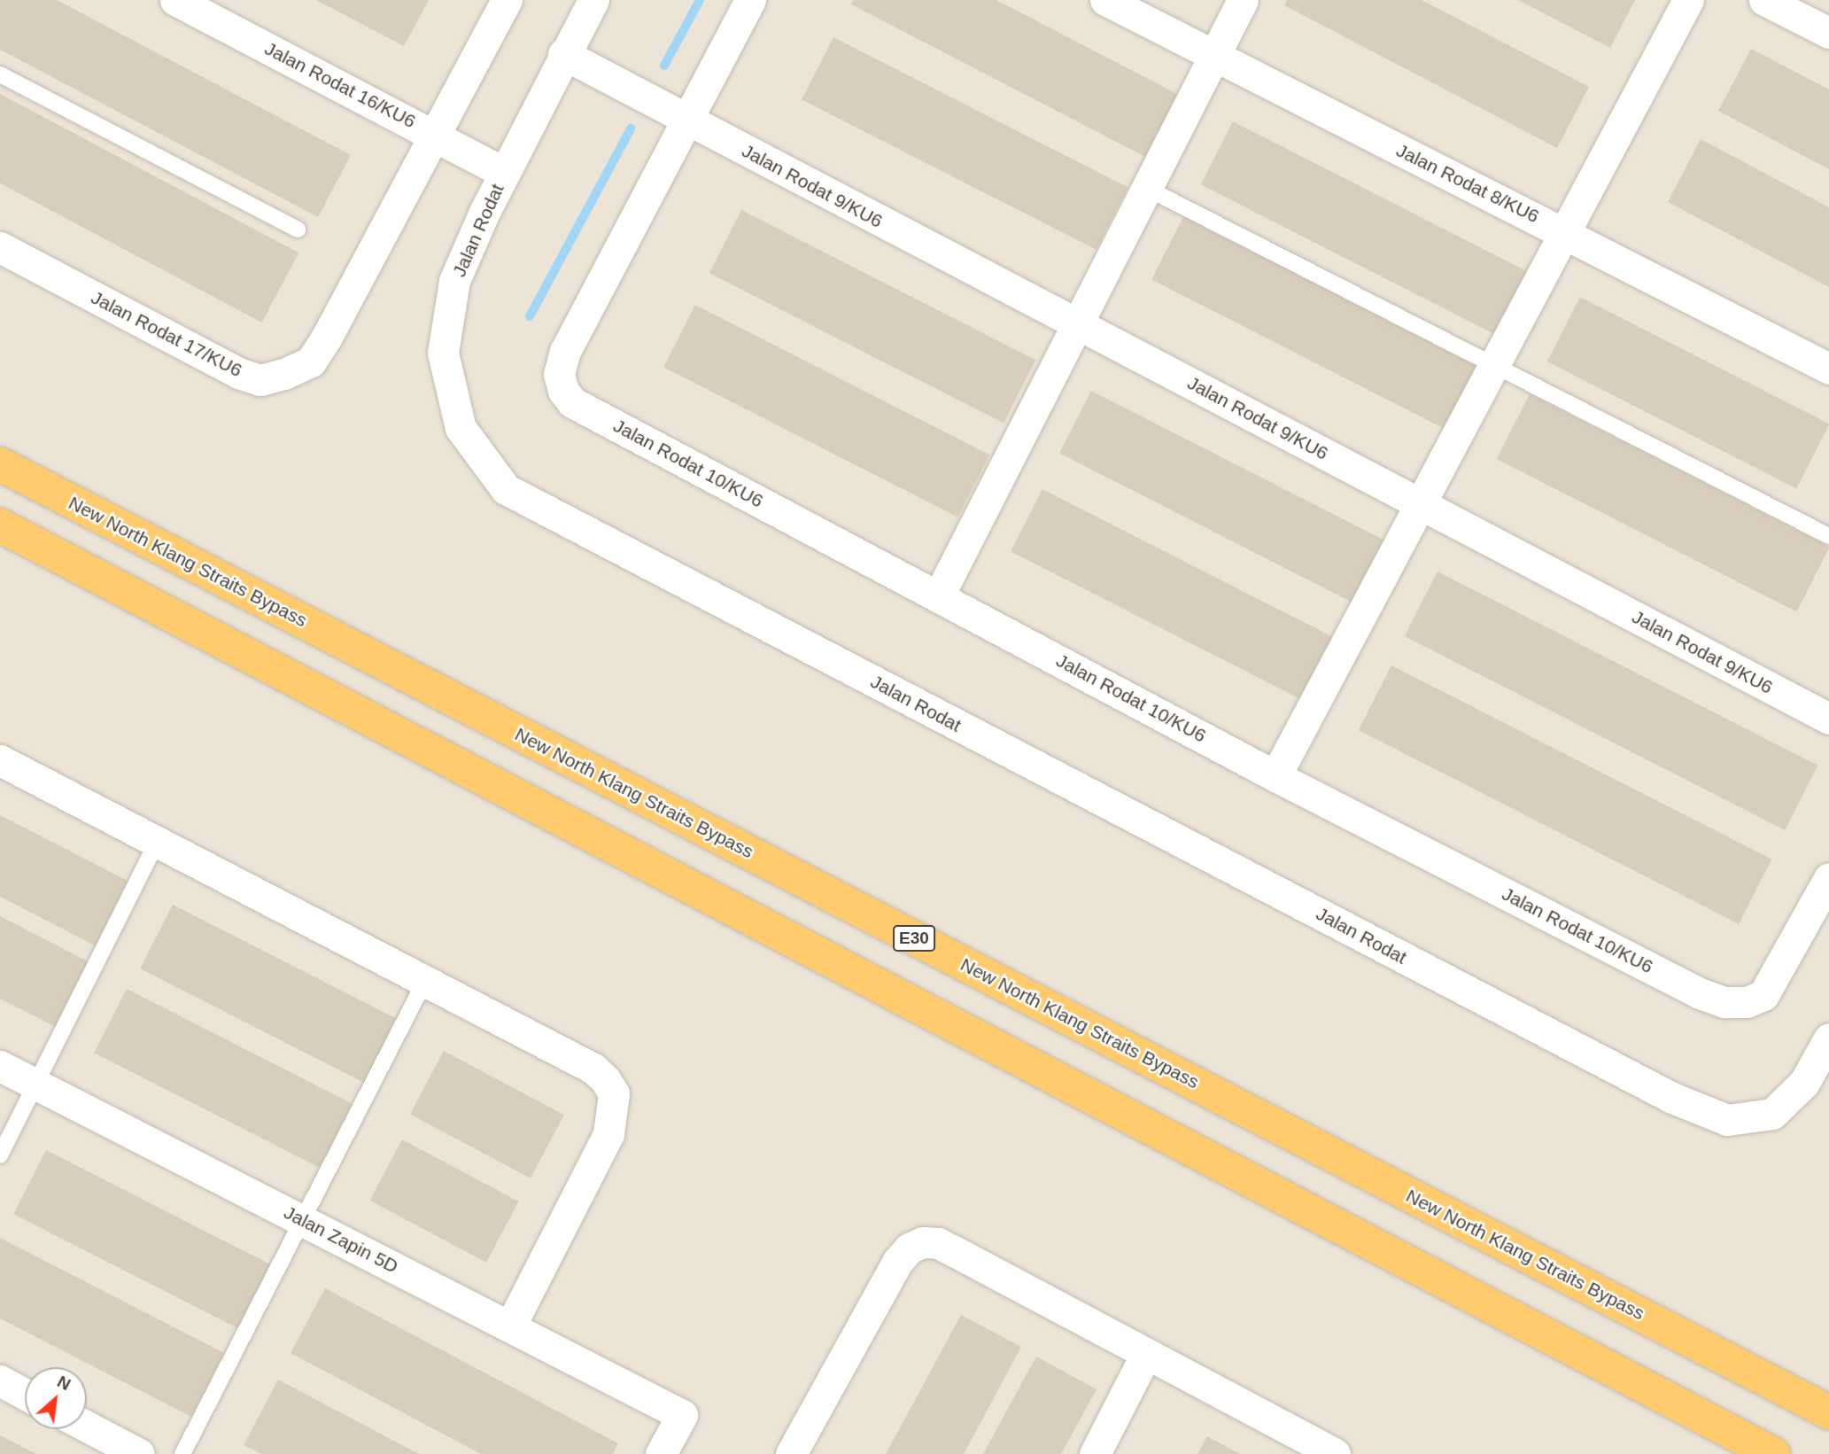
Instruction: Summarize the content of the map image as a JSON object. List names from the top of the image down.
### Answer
{
  "streets": {
    "highway": ["New North Klang Straits Bypass", "E30"],
    "street": [
      "Jalan Rodat 16/KU6",
      "Jalan Rodat 8/KU6",
      "Jalan Rodat 9/KU6",
      "Jalan Rodat",
      "Jalan Rodat 17/KU6",
      "Jalan Rodat 10/KU6",
      "Jalan Zapin 5D"
    ]
  },
  "crossings": [
    ["Jalan Rodat 16/KU6", "Jalan Rodat"],
    ["Jalan Rodat 16/KU6", "Jalan Rodat 17/KU6"],
    ["Jalan Rodat 9/KU6", "Jalan Rodat"],
    ["Jalan Rodat 9/KU6", "Jalan Rodat 10/KU6"]
  ],
  "north": "top right"
}
